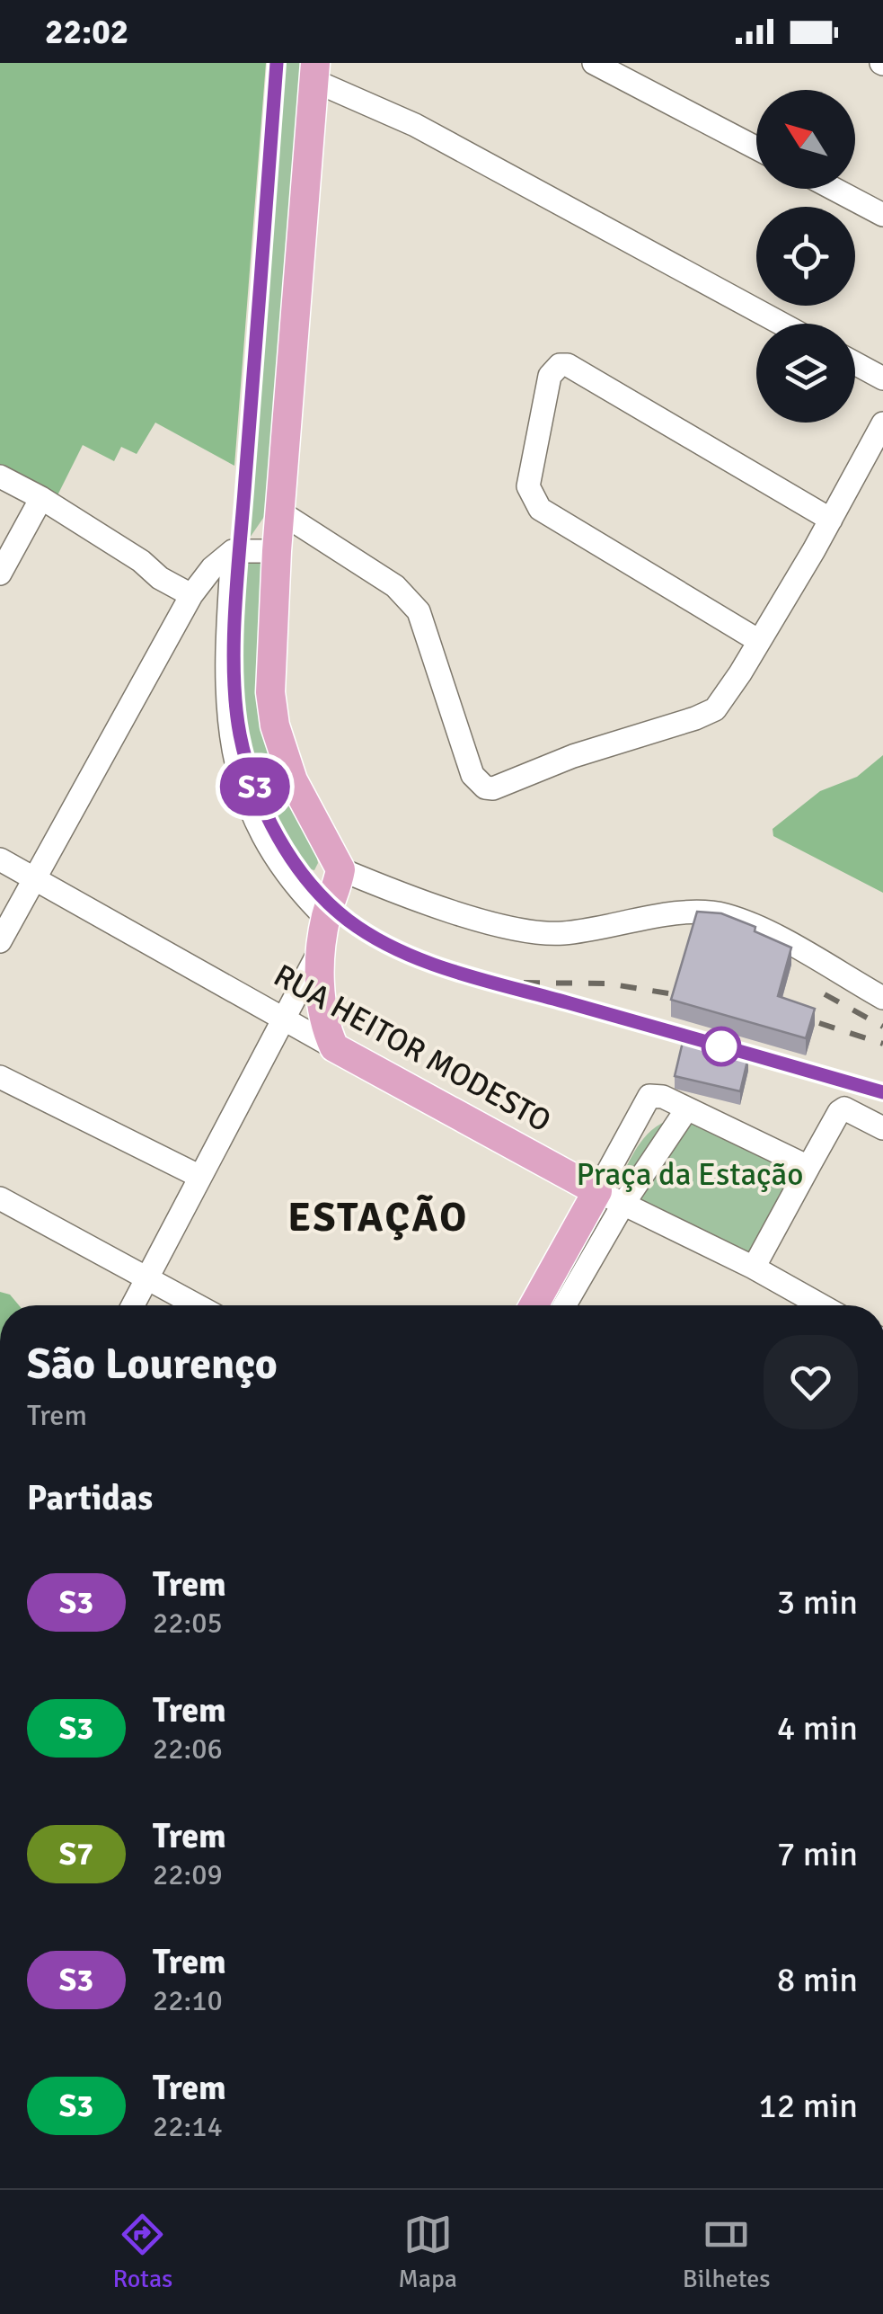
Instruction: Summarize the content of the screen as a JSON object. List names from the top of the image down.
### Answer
{
  "streets": {
    "main road": ["RUA HEITOR MODESTO"]
  },
  "districts": ["ESTAÇÃO"],
  "parks": ["Praça da Estação"],
  "north": "top left",
  "page": {
    "status": "22:02",
    "on_map": "S3",
    "heading": [
      ["São Lourenço", "Trem"],
      "Partidas"
    ],
    "list": [
      {
        "mark": "S3",
        "name": "Trem",
        "note": "22:05",
        "value": "3 min"
      },
      {
        "mark": "S3",
        "name": "Trem",
        "note": "22:06",
        "value": "4 min"
      },
      {
        "mark": "S7",
        "name": "Trem",
        "note": "22:09",
        "value": "7 min"
      },
      {
        "mark": "S3",
        "name": "Trem",
        "note": "22:10",
        "value": "8 min"
      },
      {
        "mark": "S3",
        "name": "Trem",
        "note": "22:14",
        "value": "12 min"
      }
    ],
    "tabs": ["Rotas", "Mapa", "Bilhetes"]
  }
}
